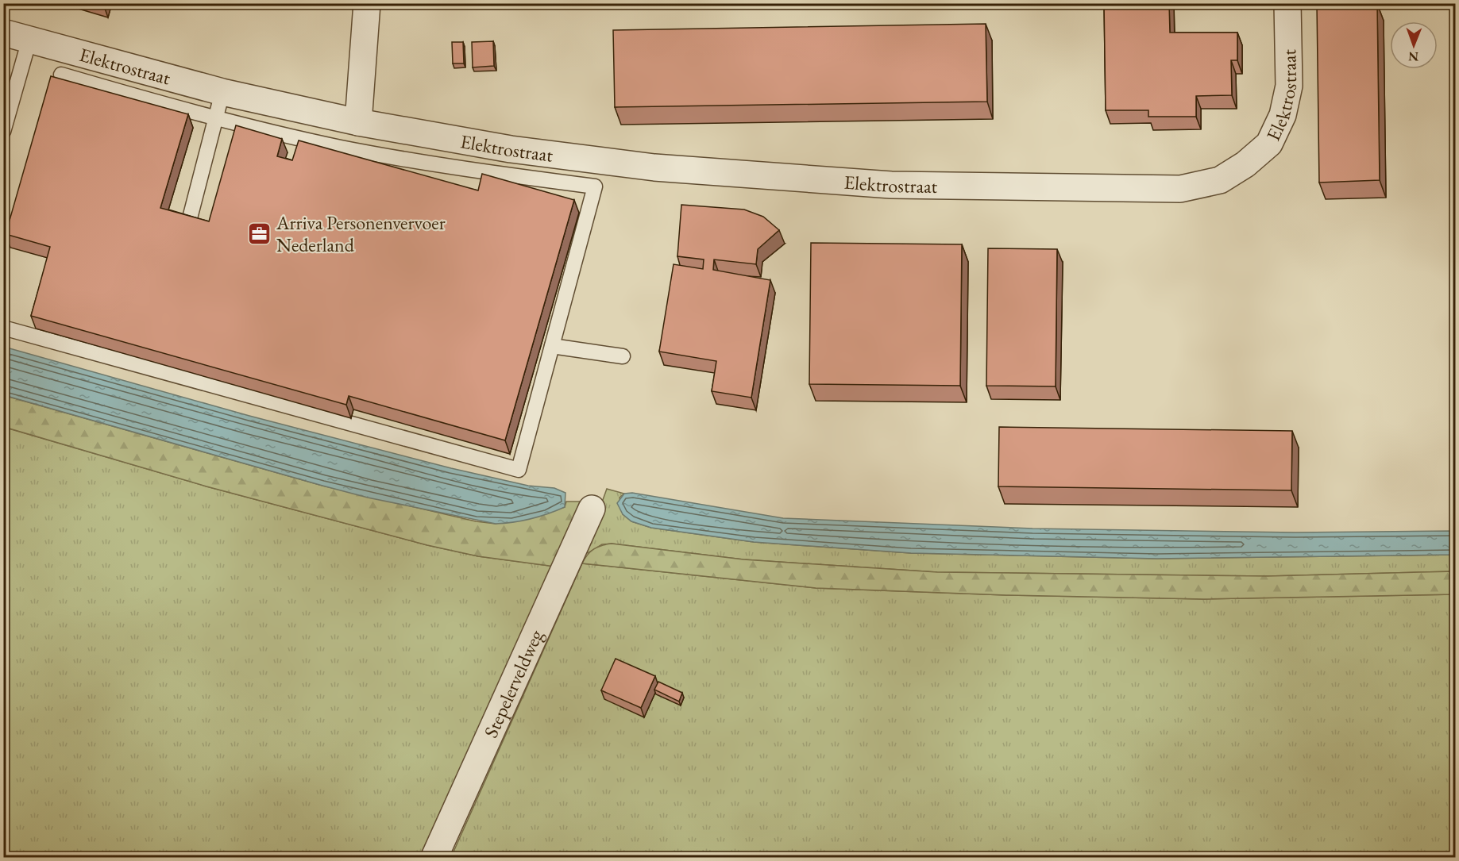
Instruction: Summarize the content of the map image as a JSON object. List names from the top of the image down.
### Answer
{
  "streets": {
    "street": ["Elektrostraat", "Stepelerveldweg"]
  },
  "places": {
    "office": ["Arriva Personenvervoer Nederland"]
  },
  "north": "bottom"
}
